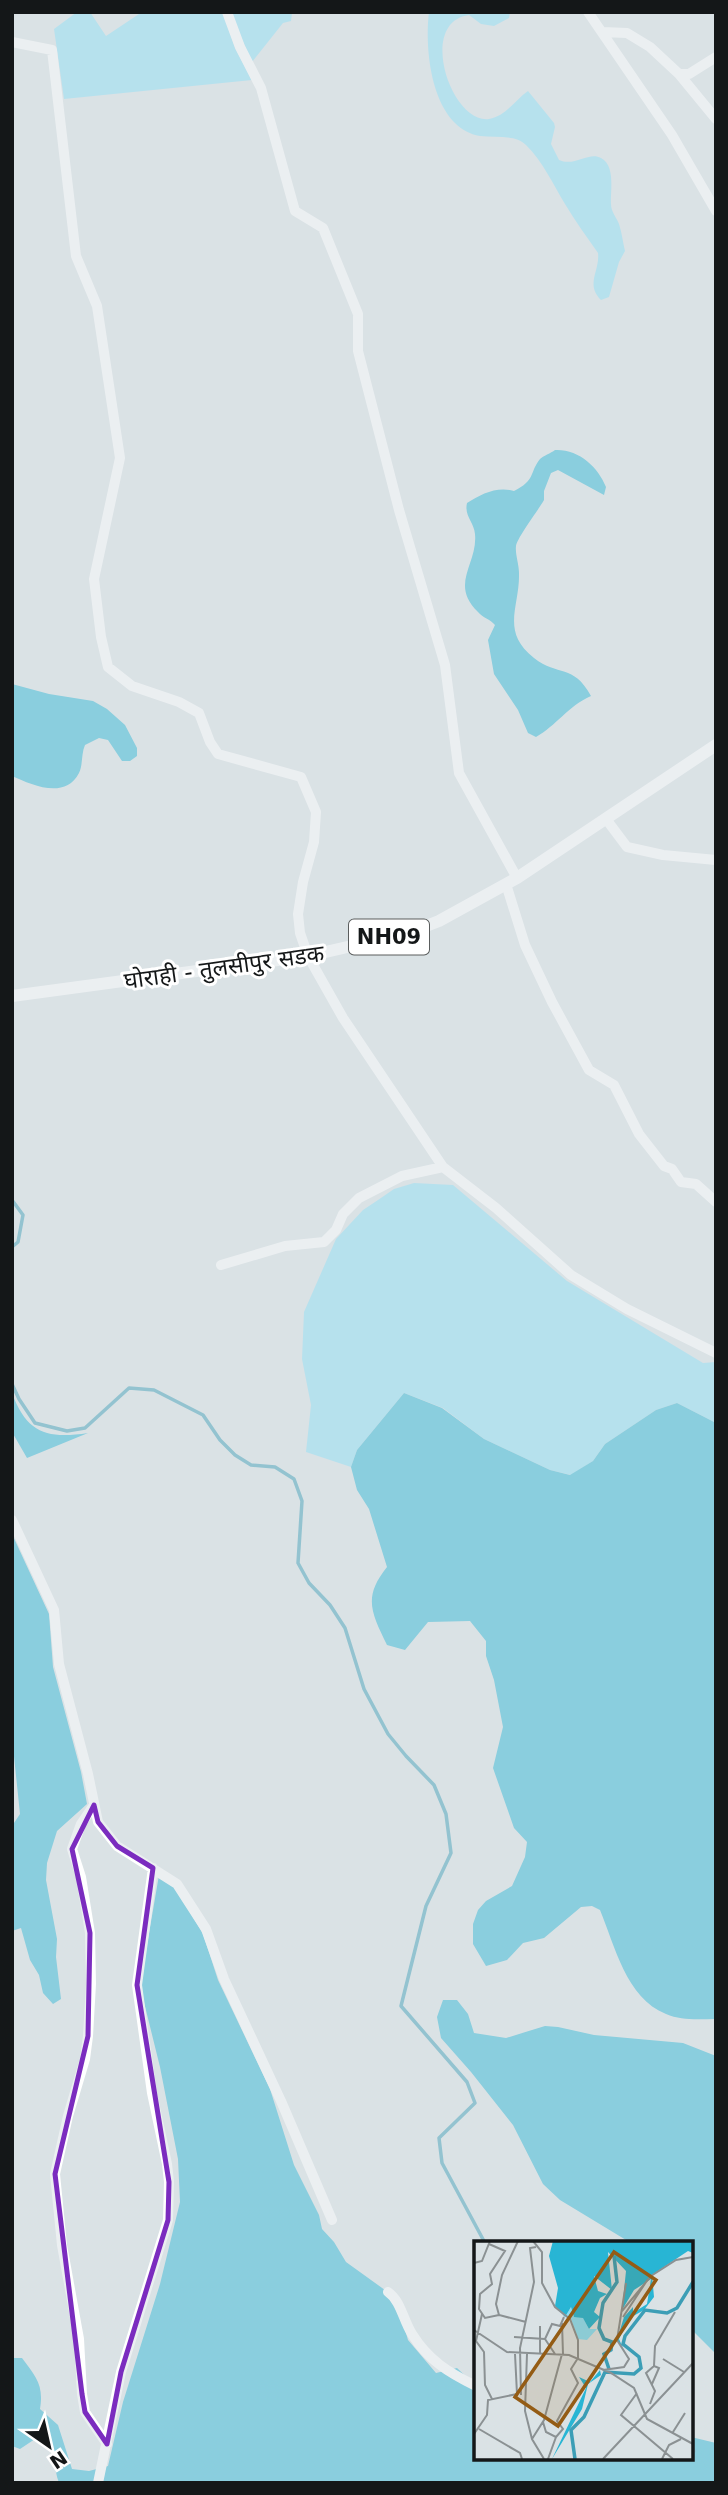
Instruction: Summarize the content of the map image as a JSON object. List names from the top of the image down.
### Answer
{
  "streets": {
    "main road": ["NH09", "घोराही - तुलसीपुर सडक"]
  },
  "north": "bottom right"
}
